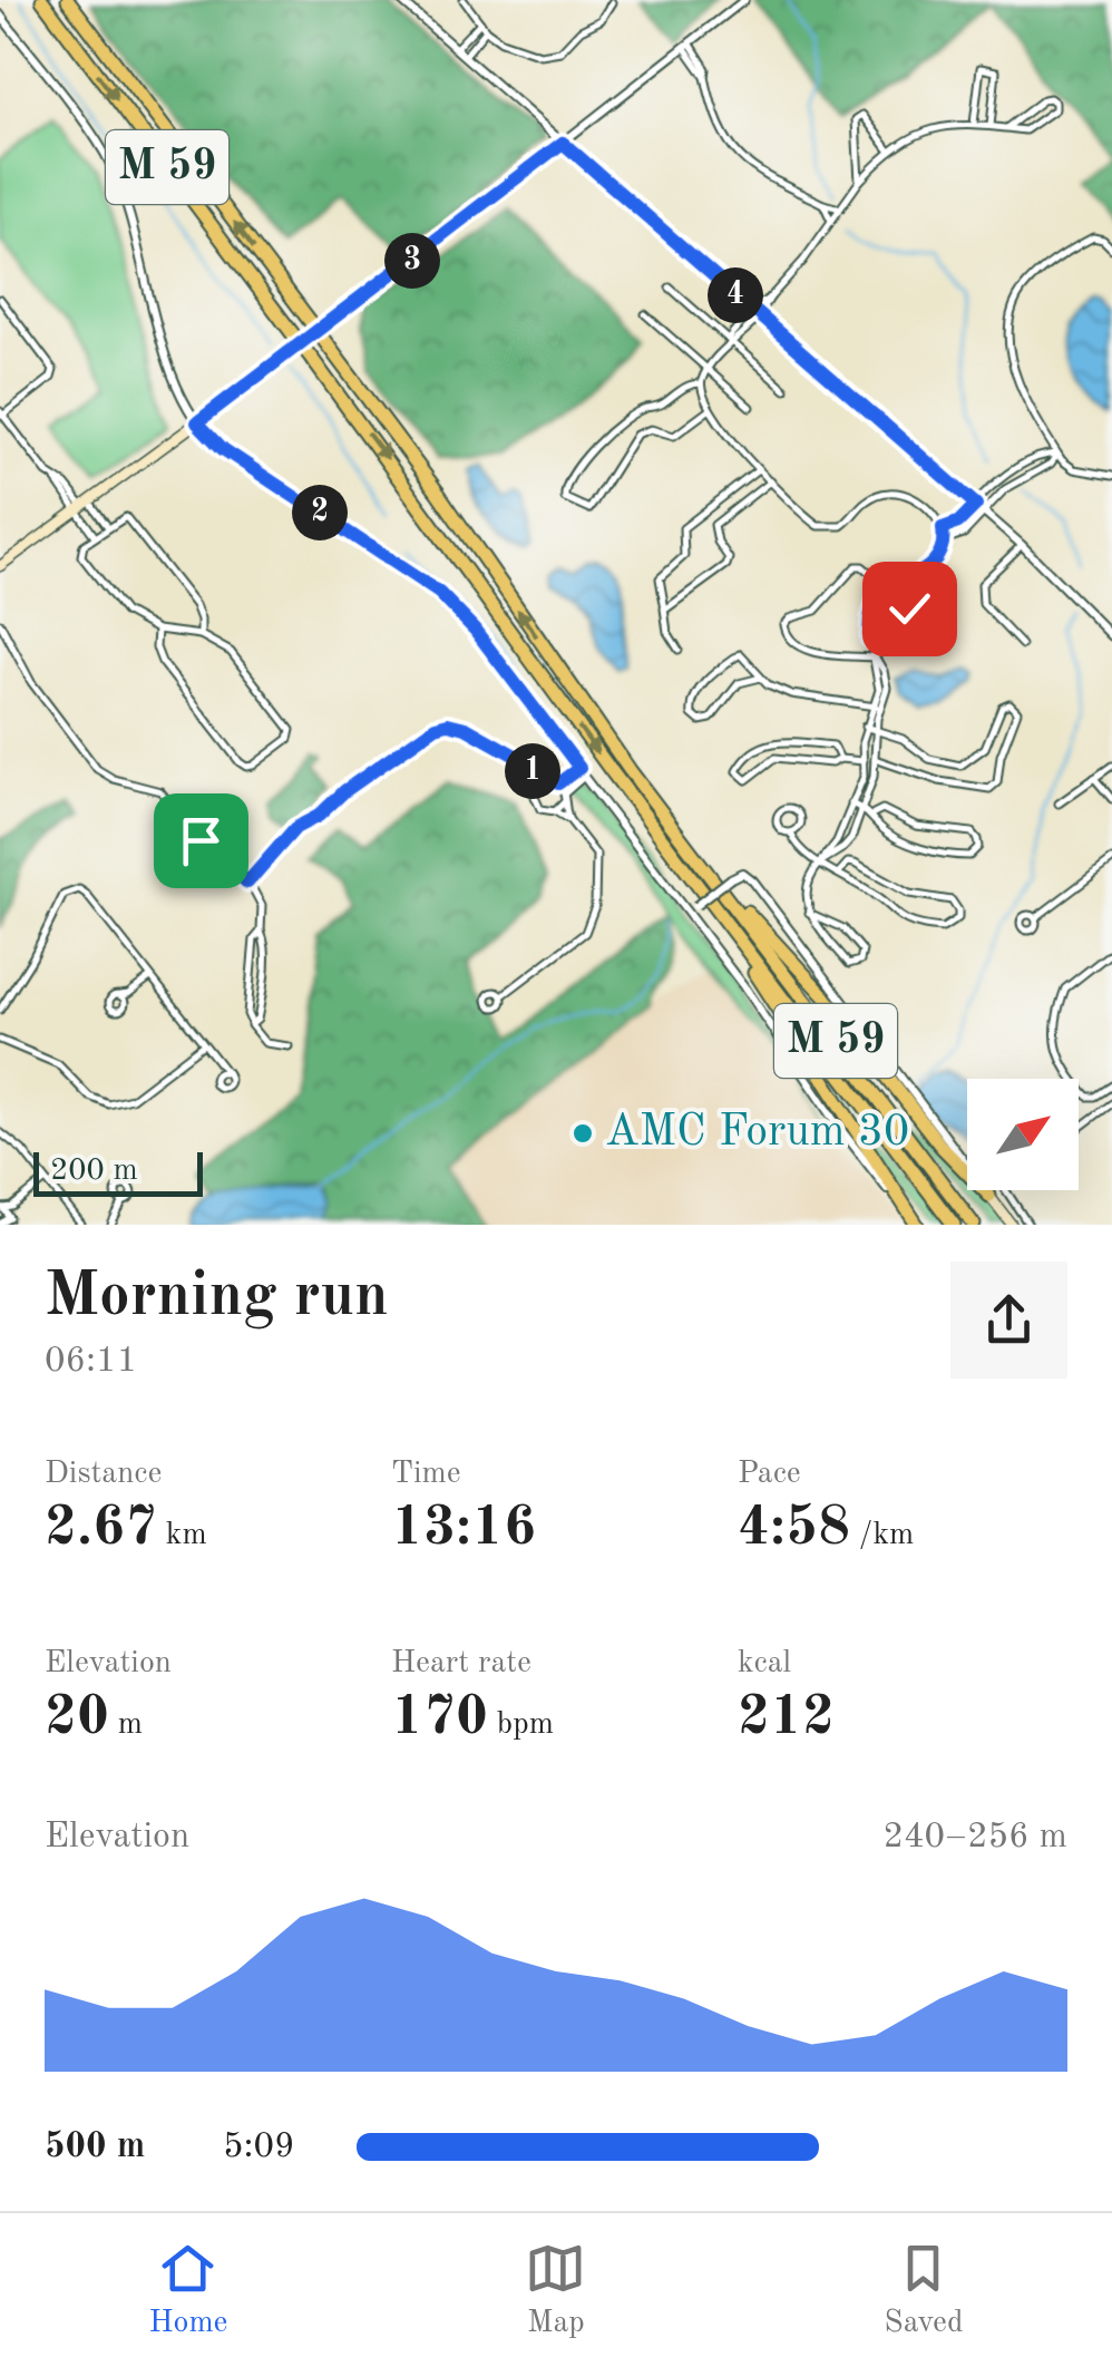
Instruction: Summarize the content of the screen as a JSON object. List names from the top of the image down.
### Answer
{
  "streets": {
    "highway": ["M 59"]
  },
  "places": ["AMC Forum 30"],
  "scale_bar": "200 m",
  "north": "top right",
  "page": {
    "pins": [
      "3",
      "4",
      "2",
      "1"
    ],
    "scale": "200 m",
    "heading": ["Morning run", "06:11"],
    "stats": [
      ["Distance", "2.67 km"],
      ["Time", "13:16"],
      ["Pace", "4:58 /km"],
      ["Elevation", "20 m"],
      ["Heart rate", "170 bpm"],
      ["kcal", "212"]
    ],
    "chart": ["Elevation", "240–256 m"],
    "list": [
      {
        "name": "500 m",
        "note": "5:09"
      }
    ],
    "tabs": ["Home", "Map", "Saved"]
  }
}
